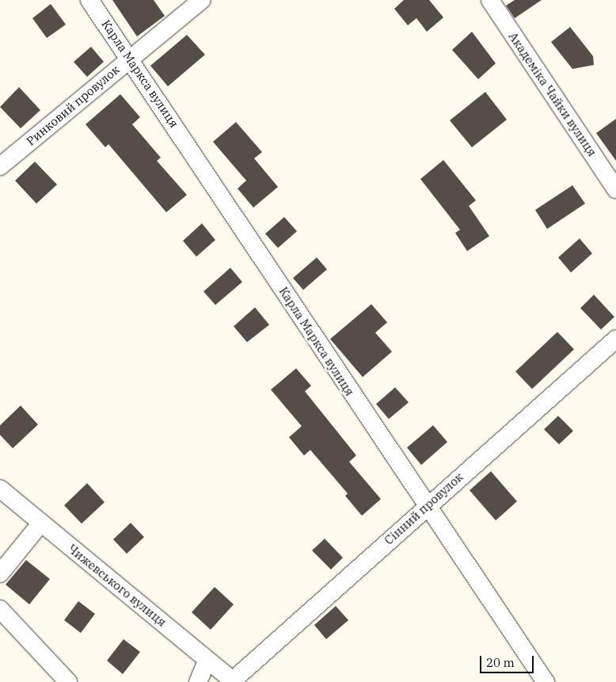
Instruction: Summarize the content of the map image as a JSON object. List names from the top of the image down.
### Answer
{
  "streets": {
    "street": [
      "Карла Маркса вулиця",
      "Академіка Чайки вулиця",
      "Ринковий провулок",
      "Сінний провулок",
      "Чижевського вулиця"
    ]
  },
  "crossings": [
    ["Карла Маркса вулиця", "Ринковий провулок"],
    ["Карла Маркса вулиця", "Сінний провулок"],
    ["Сінний провулок", "Чижевського вулиця"]
  ],
  "scale_bar": "20 m"
}
